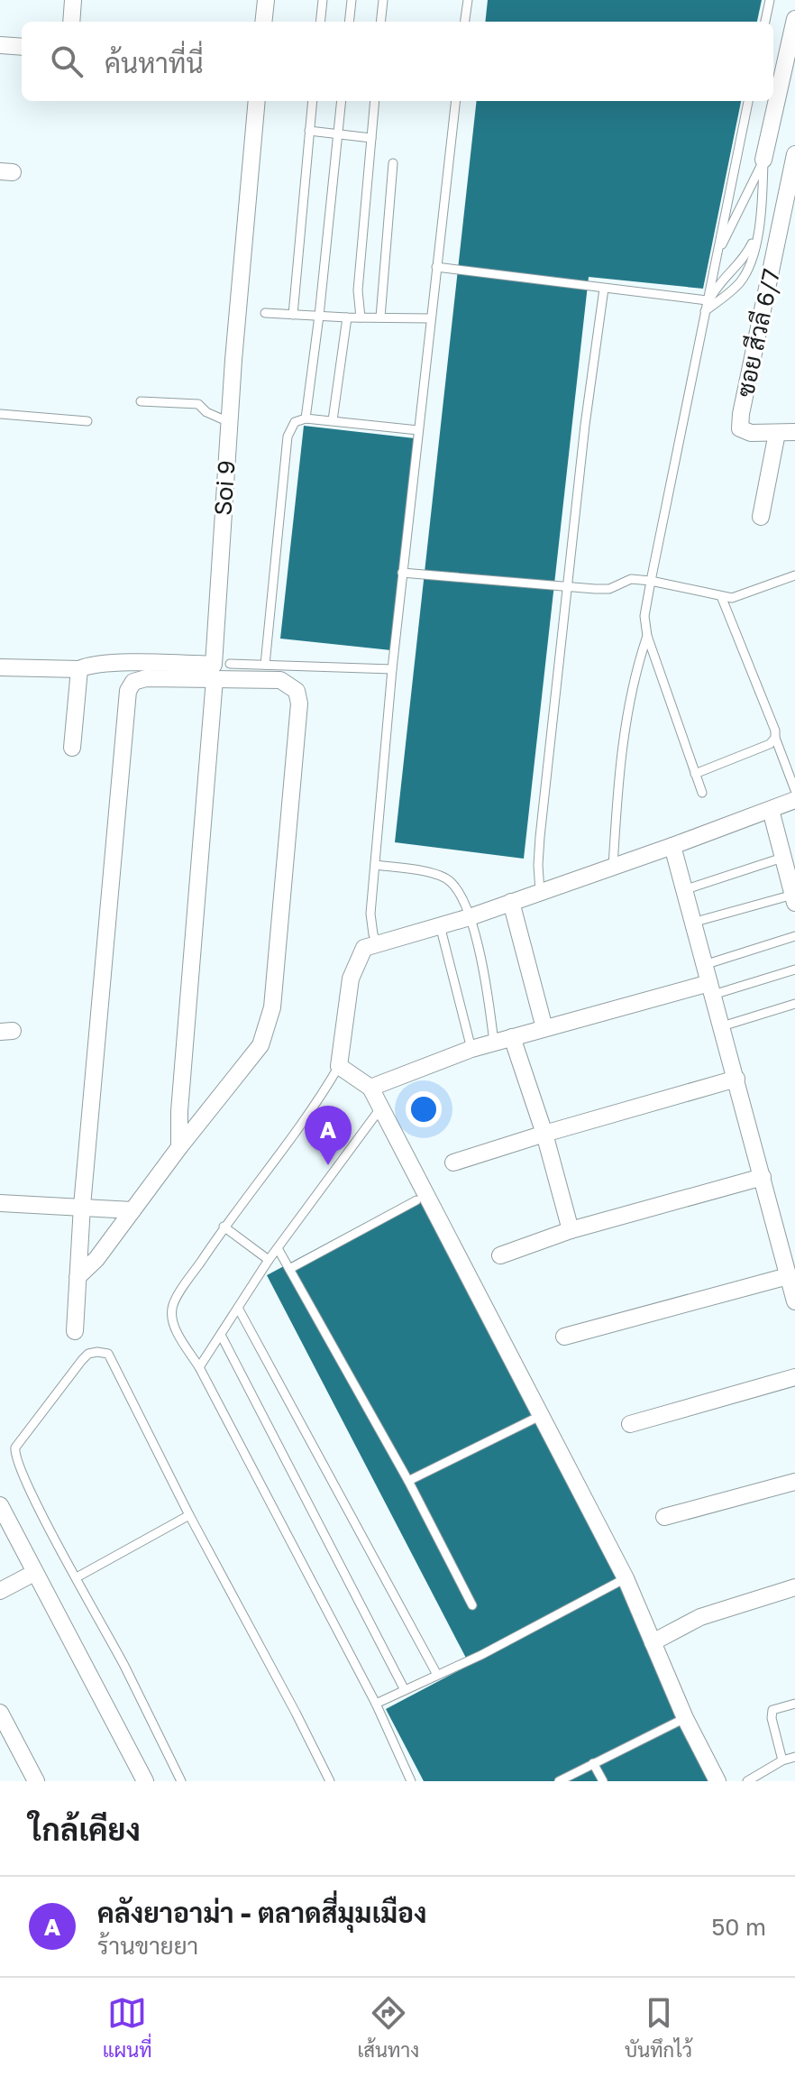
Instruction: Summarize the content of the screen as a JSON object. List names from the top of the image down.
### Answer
{
  "streets": {
    "street": ["ซอย สีวลี 6/7", "Soi 9"]
  },
  "page": {
    "search": "ค้นหาที่นี่",
    "pins": "A",
    "heading": "ใกล้เคียง",
    "list": [
      {
        "mark": "A",
        "name": "คลังยาอาม่า - ตลาดสี่มุมเมือง",
        "note": "ร้านขายยา",
        "value": "50 m"
      }
    ],
    "nav": ["แผนที่", "เส้นทาง", "บันทึกไว้"]
  }
}
